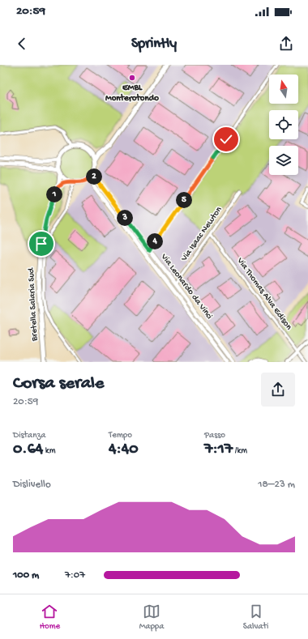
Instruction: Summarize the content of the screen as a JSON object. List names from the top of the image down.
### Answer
{
  "streets": {
    "main road": ["Via Leonardo da Vinci", "Bretella Salaria Sud"],
    "street": ["Via Isaac Newton", "Via Thomas Alva Edison"]
  },
  "crossings": [
    ["Via Isaac Newton", "Via Leonardo da Vinci"],
    ["Via Isaac Newton", "Via Thomas Alva Edison"],
    ["Via Leonardo da Vinci", "Bretella Salaria Sud"]
  ],
  "places": ["EMBL Monterotondo"],
  "north": "top",
  "page": {
    "status": "20:59",
    "header": "Sprintly",
    "pins": [
      "2",
      "1",
      "5",
      "3",
      "4"
    ],
    "heading": ["Corsa serale", "20:59"],
    "stats": [
      ["Distanza", "0.64 km"],
      ["Tempo", "4:40"],
      ["Passo", "7:17 /km"]
    ],
    "chart": ["Dislivello", "18–23 m"],
    "list": [
      {
        "name": "100 m",
        "note": "7:07"
      }
    ],
    "tabs": ["Home", "Mappa", "Salvati"]
  }
}
